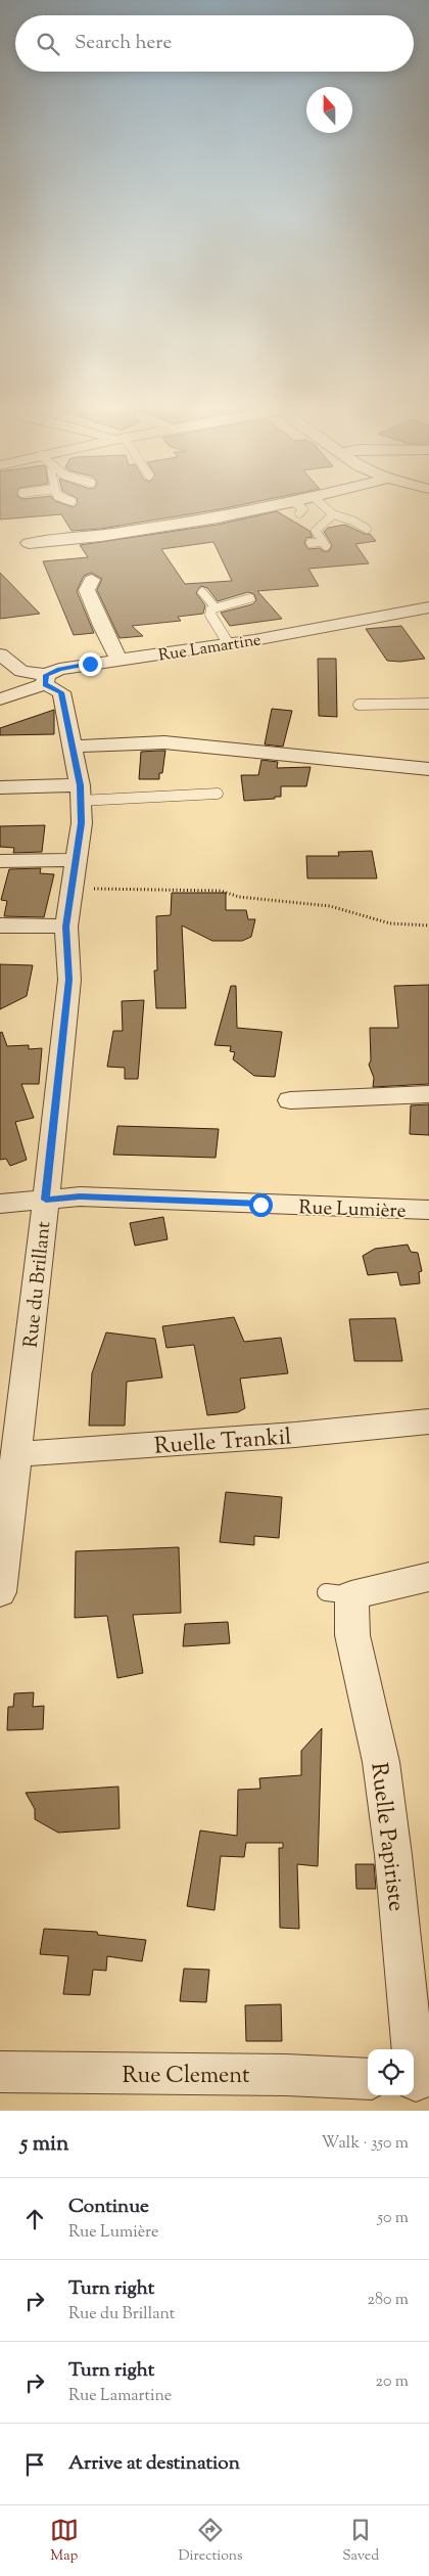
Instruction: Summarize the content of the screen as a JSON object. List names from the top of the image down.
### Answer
{
  "streets": {
    "street": [
      "Rue Lamartine",
      "Rue Lumière",
      "Rue du Brillant",
      "Ruelle Trankil",
      "Ruelle Papiriste",
      "Rue Clement"
    ]
  },
  "crossings": [
    ["Rue Lamartine", "Rue du Brillant"],
    ["Rue Lumière", "Rue du Brillant"],
    ["Rue du Brillant", "Ruelle Trankil"]
  ],
  "north": "top",
  "page": {
    "search": "Search here",
    "heading": ["5 min", "Walk · 350 m"],
    "list": [
      ["Continue", "Rue Lumière", "50 m"],
      ["Turn right", "Rue du Brillant", "280 m"],
      ["Turn right", "Rue Lamartine", "20 m"],
      "Arrive at destination"
    ],
    "nav": ["Map", "Directions", "Saved"]
  }
}
